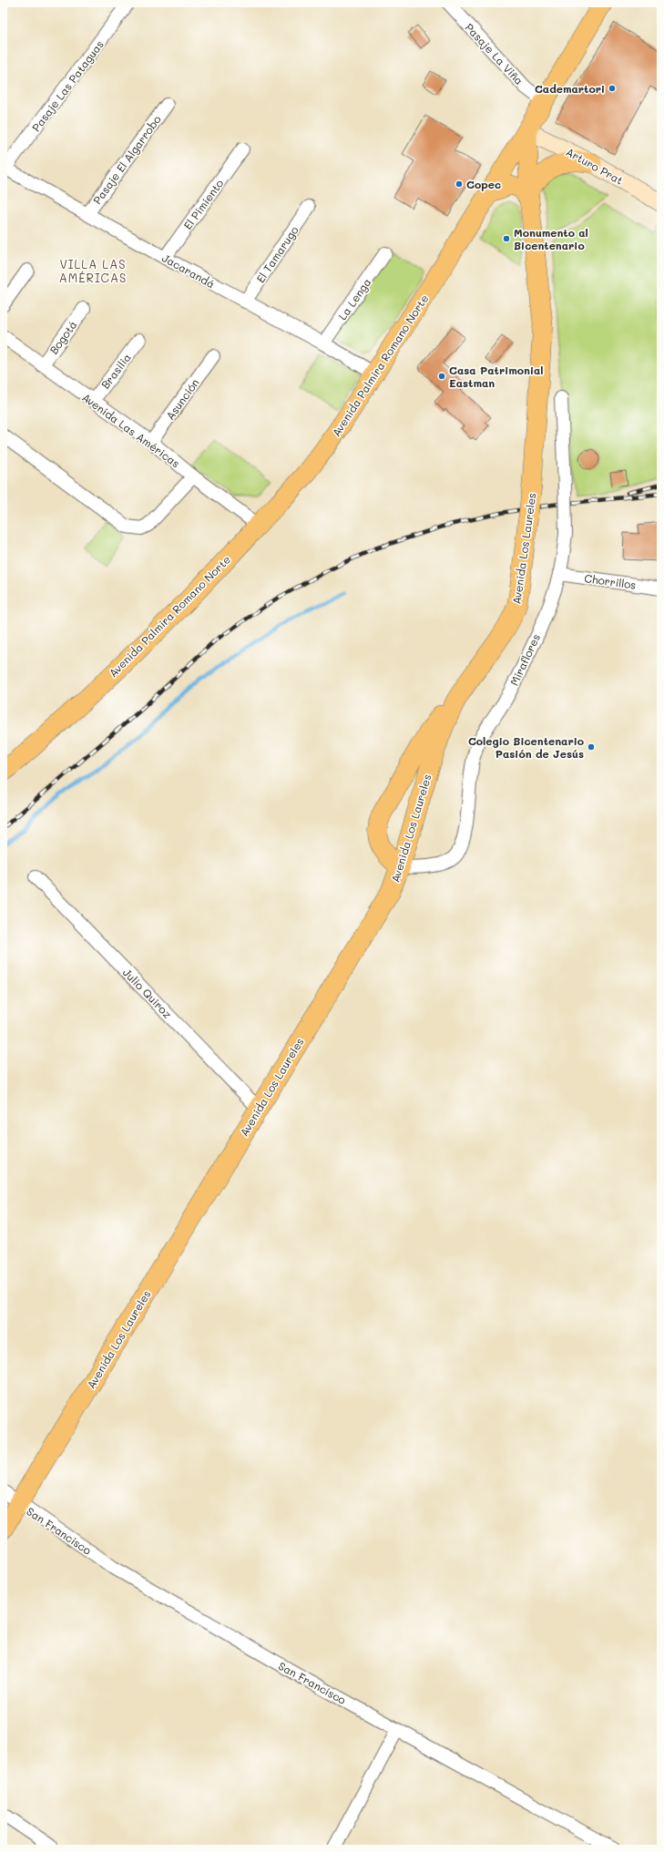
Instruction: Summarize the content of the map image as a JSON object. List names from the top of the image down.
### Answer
{
  "streets": {
    "main road": ["Avenida Palmira Romano Norte", "Avenida Los Laureles"],
    "street": [
      "Pasaje La Viña",
      "Pasaje Las Pataguas",
      "Pasaje El Algarrobo",
      "Arturo Prat",
      "El Pimiento",
      "El Tamarugo",
      "Jacarandá",
      "La Lenga",
      "Bogotá",
      "Brasilia",
      "Asunción",
      "Avenida Las Américas",
      "Chorrillos",
      "Miraflores",
      "Julio Quiroz",
      "San Francisco"
    ]
  },
  "crossings": [
    ["Pasaje La Viña", "Avenida Palmira Romano Norte"],
    ["Pasaje Las Pataguas", "Jacarandá"],
    ["Pasaje El Algarrobo", "Jacarandá"],
    ["Arturo Prat", "Avenida Palmira Romano Norte"],
    ["Arturo Prat", "Avenida Los Laureles"],
    ["El Pimiento", "Jacarandá"],
    ["El Tamarugo", "Jacarandá"],
    ["Jacarandá", "La Lenga"],
    ["Jacarandá", "Avenida Palmira Romano Norte"],
    ["Bogotá", "Avenida Las Américas"],
    ["Avenida Palmira Romano Norte", "Avenida Las Américas"],
    ["Avenida Palmira Romano Norte", "Avenida Los Laureles"],
    ["Brasilia", "Avenida Las Américas"],
    ["Asunción", "Avenida Las Américas"],
    ["Avenida Los Laureles", "Miraflores"],
    ["Avenida Los Laureles", "Julio Quiroz"],
    ["Avenida Los Laureles", "San Francisco"],
    ["Chorrillos", "Miraflores"]
  ],
  "districts": ["VILLA LAS AMÉRICAS"],
  "places": [
    "Cademartori",
    "Copec",
    "Monumento al Bicentenario",
    "Casa Patrimonial Eastman",
    "Colegio Bicentenario Pasión de Jesús"
  ]
}
